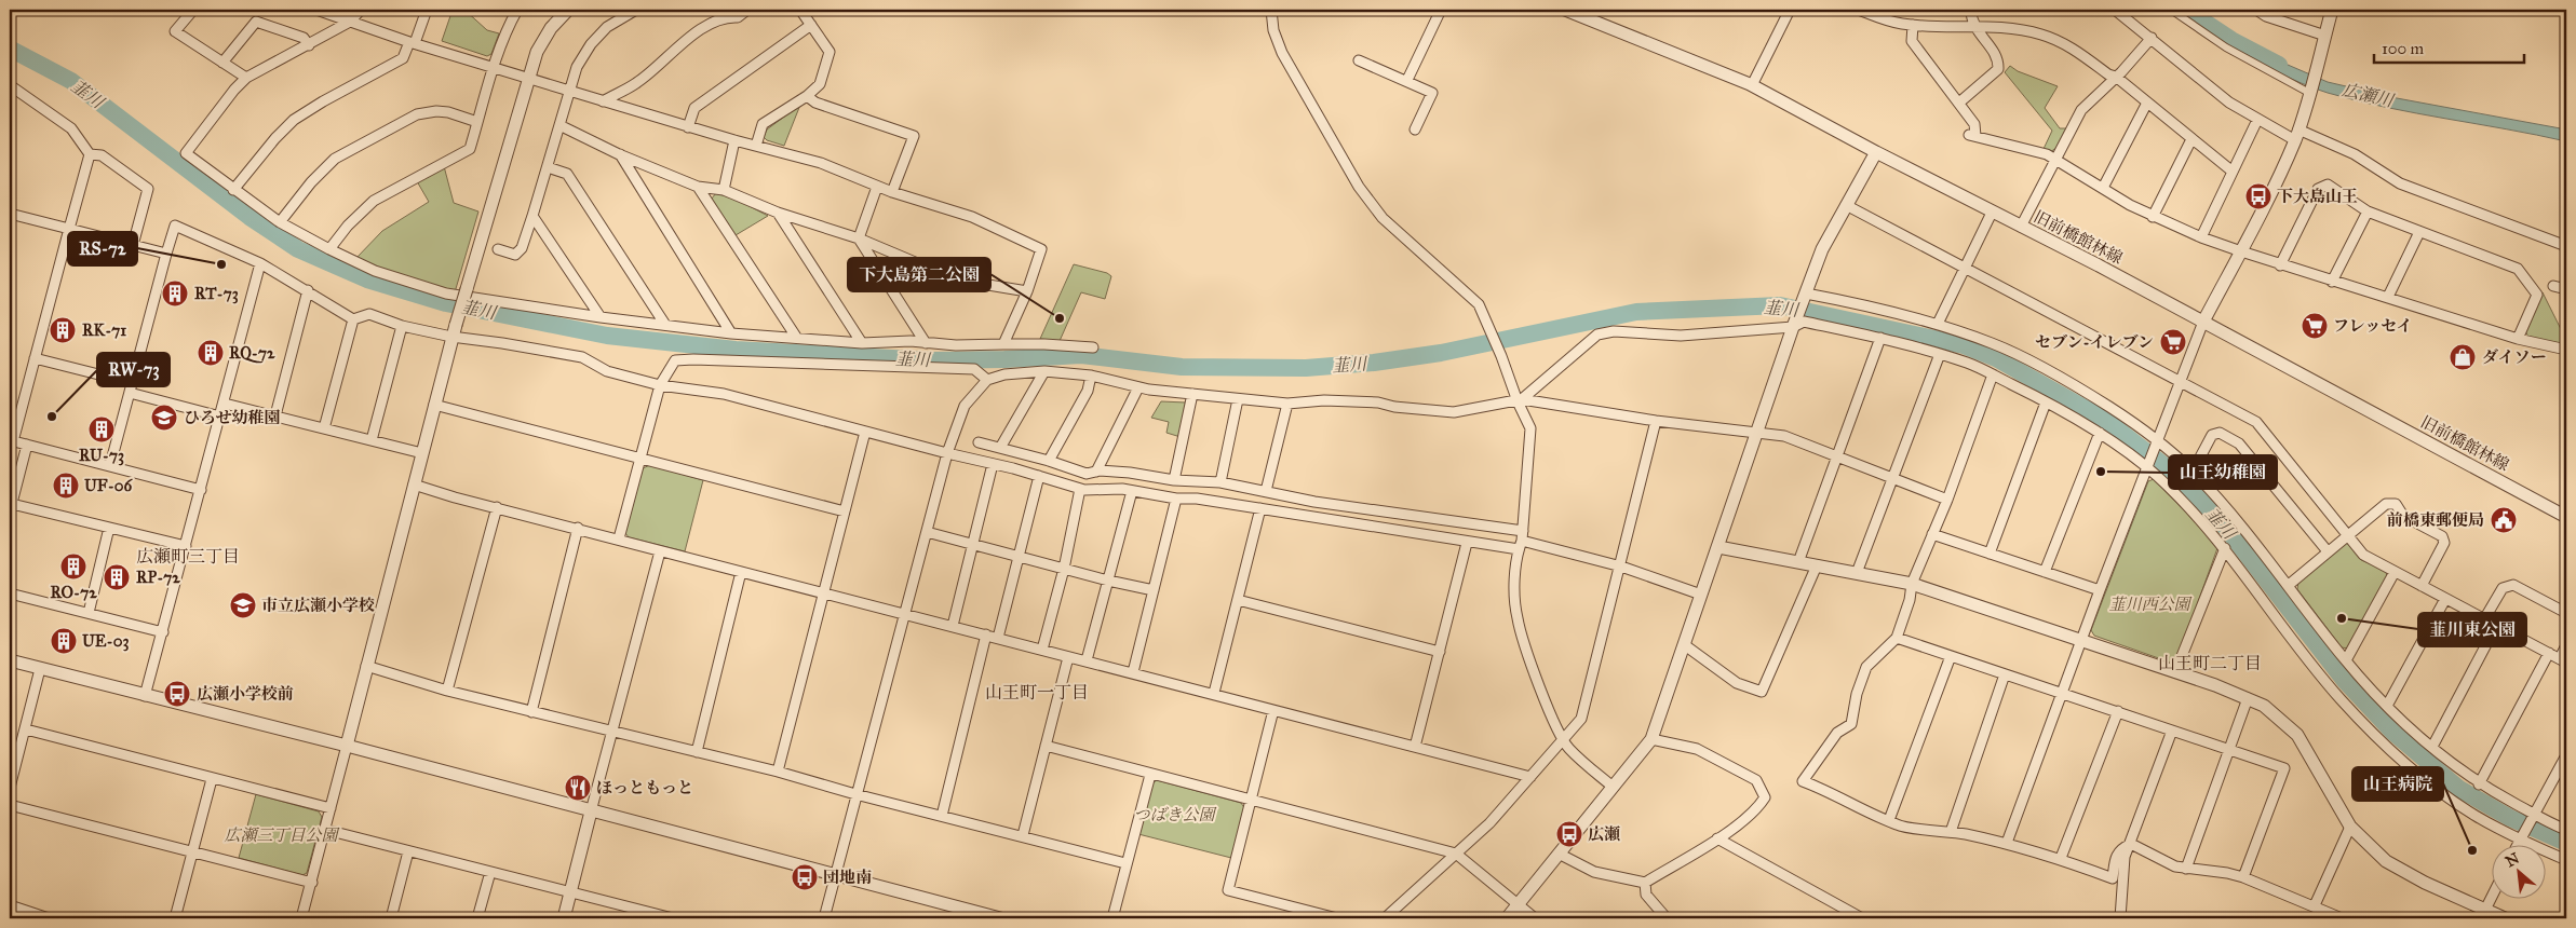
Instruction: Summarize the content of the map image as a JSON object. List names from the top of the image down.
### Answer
{
  "streets": {
    "street": ["旧前橋館林線"]
  },
  "districts": ["広瀬町三丁目", "山王町二丁目", "山王町一丁目"],
  "water": ["韮川", "広瀬川"],
  "parks": ["韮川西公園", "つばき公園", "広瀬三丁目公園"],
  "places": {
    "bus stop": [
      "下大島山王",
      "広瀬小学校前",
      "広瀬",
      "団地南"
    ],
    "other": [
      "RS-72",
      "下大島第二公園",
      "RW-73",
      "山王幼稚園",
      "韮川東公園",
      "山王病院"
    ],
    "building": [
      "RT-73",
      "RK-71",
      "RQ-72",
      "RU-73",
      "UF-06",
      "RO-72",
      "RP-72",
      "UE-03"
    ],
    "supermarket": ["フレッセイ", "セブン-イレブン"],
    "shop": ["ダイソー"],
    "school or university": ["ひろせ幼稚園", "市立広瀬小学校"],
    "public building": ["前橋東郵便局"],
    "restaurant": ["ほっともっと"]
  },
  "scale_bar": "100 m",
  "north": "top left"
}
